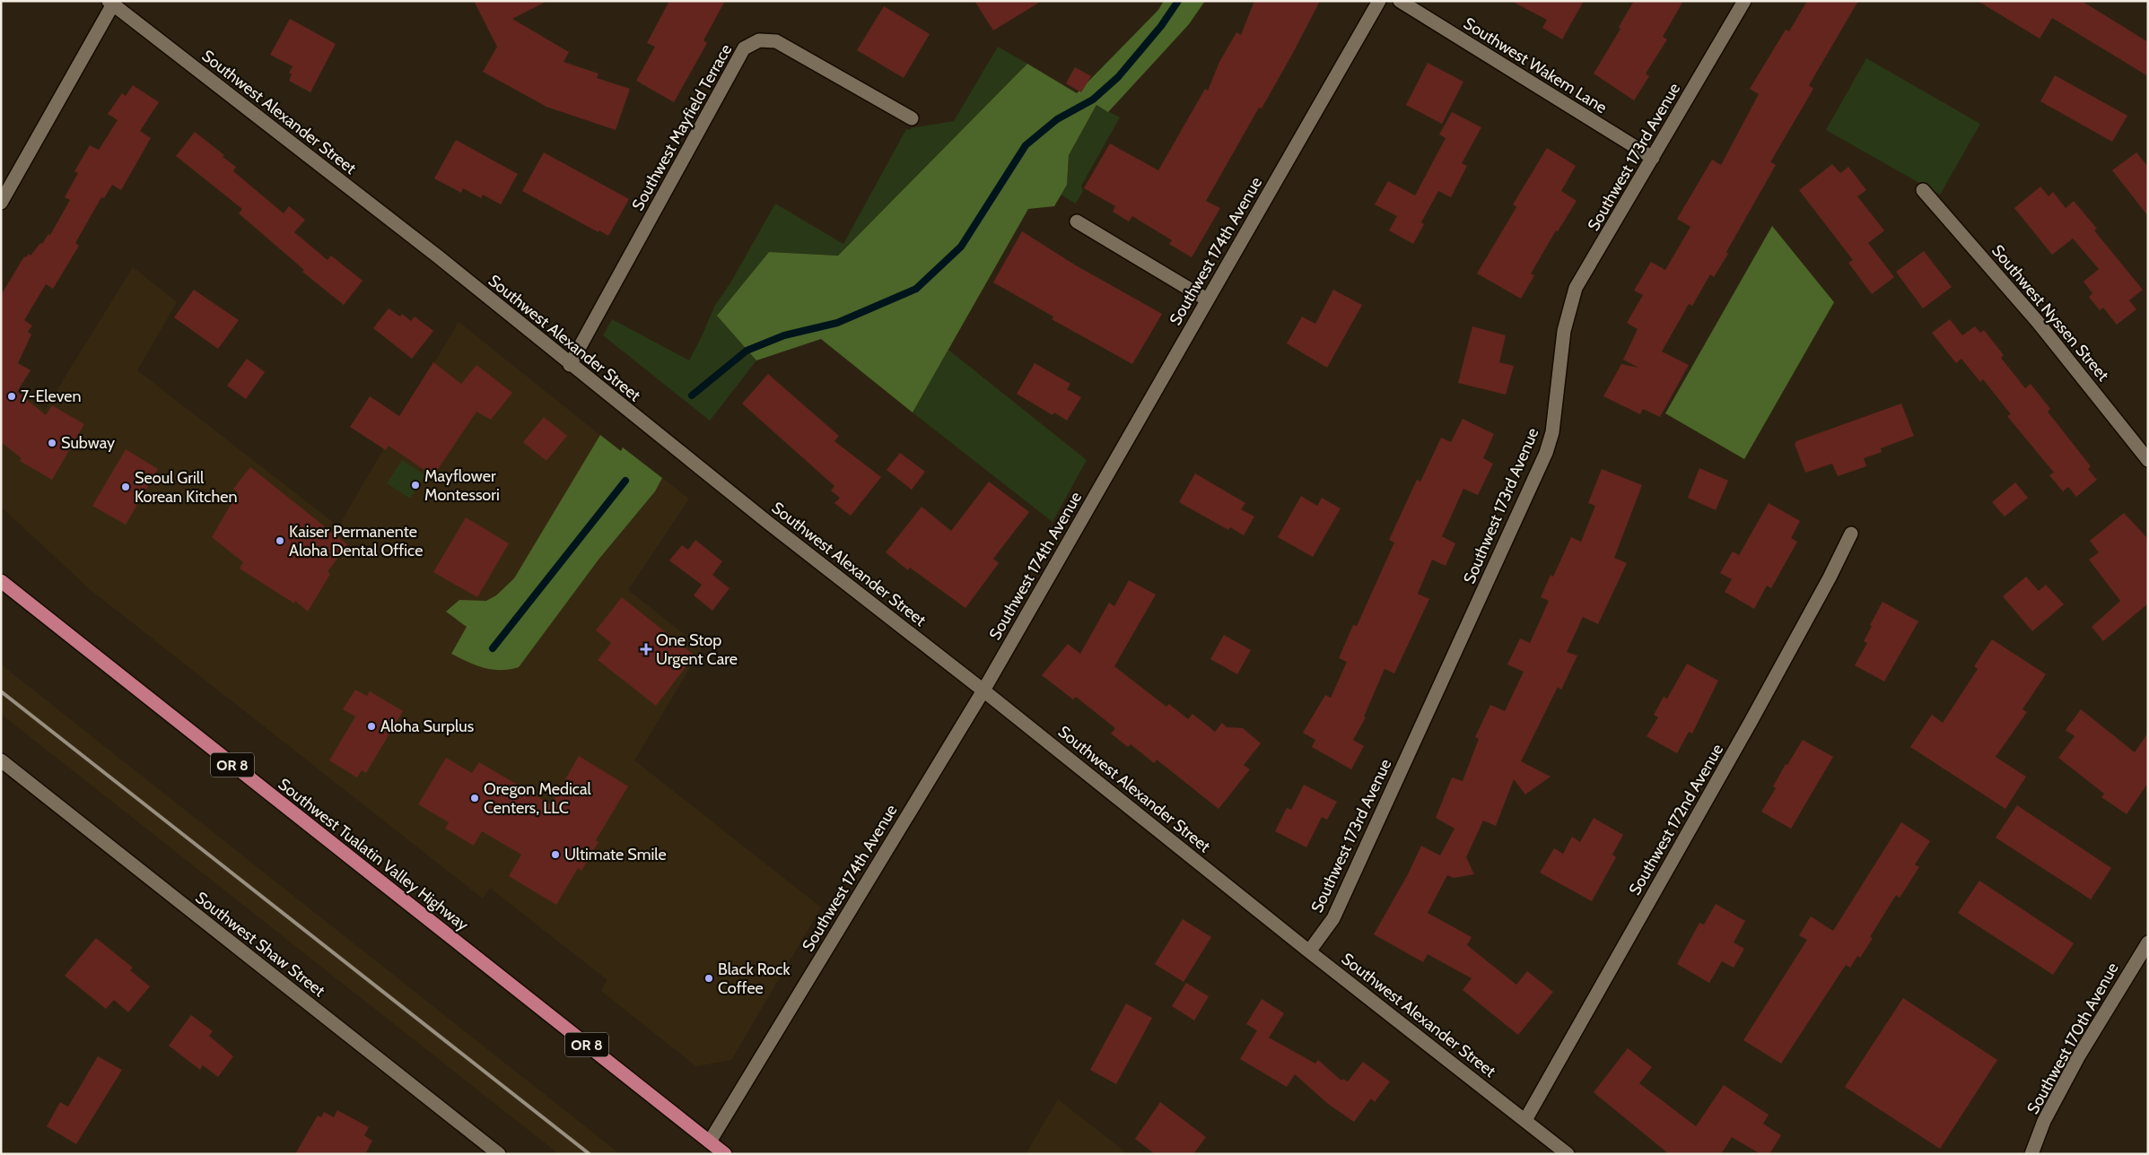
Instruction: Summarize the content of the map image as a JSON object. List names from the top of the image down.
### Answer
{
  "streets": {
    "main road": ["OR 8", "Southwest Tualatin Valley Highway"],
    "street": [
      "Southwest Wakem Lane",
      "Southwest Alexander Street",
      "Southwest Mayfield Terrace",
      "Southwest 173rd Avenue",
      "Southwest 174th Avenue",
      "Southwest Nyssen Street",
      "Southwest 172nd Avenue",
      "Southwest Shaw Street",
      "Southwest 170th Avenue"
    ]
  },
  "crossings": [
    ["Southwest Wakem Lane", "Southwest 173rd Avenue"],
    ["Southwest Alexander Street", "Southwest Mayfield Terrace"],
    ["Southwest Alexander Street", "Southwest 173rd Avenue"],
    ["Southwest Alexander Street", "Southwest 174th Avenue"],
    ["Southwest Alexander Street", "Southwest 172nd Avenue"],
    ["Southwest 174th Avenue", "Southwest Tualatin Valley Highway"]
  ],
  "places": {
    "other": [
      "7-Eleven",
      "Subway",
      "Mayflower Montessori",
      "Seoul Grill Korean Kitchen",
      "Kaiser Permanente Aloha Dental Office",
      "Aloha Surplus",
      "Oregon Medical Centers, LLC",
      "Ultimate Smile",
      "Black Rock Coffee"
    ],
    "health": ["One Stop Urgent Care"]
  }
}
